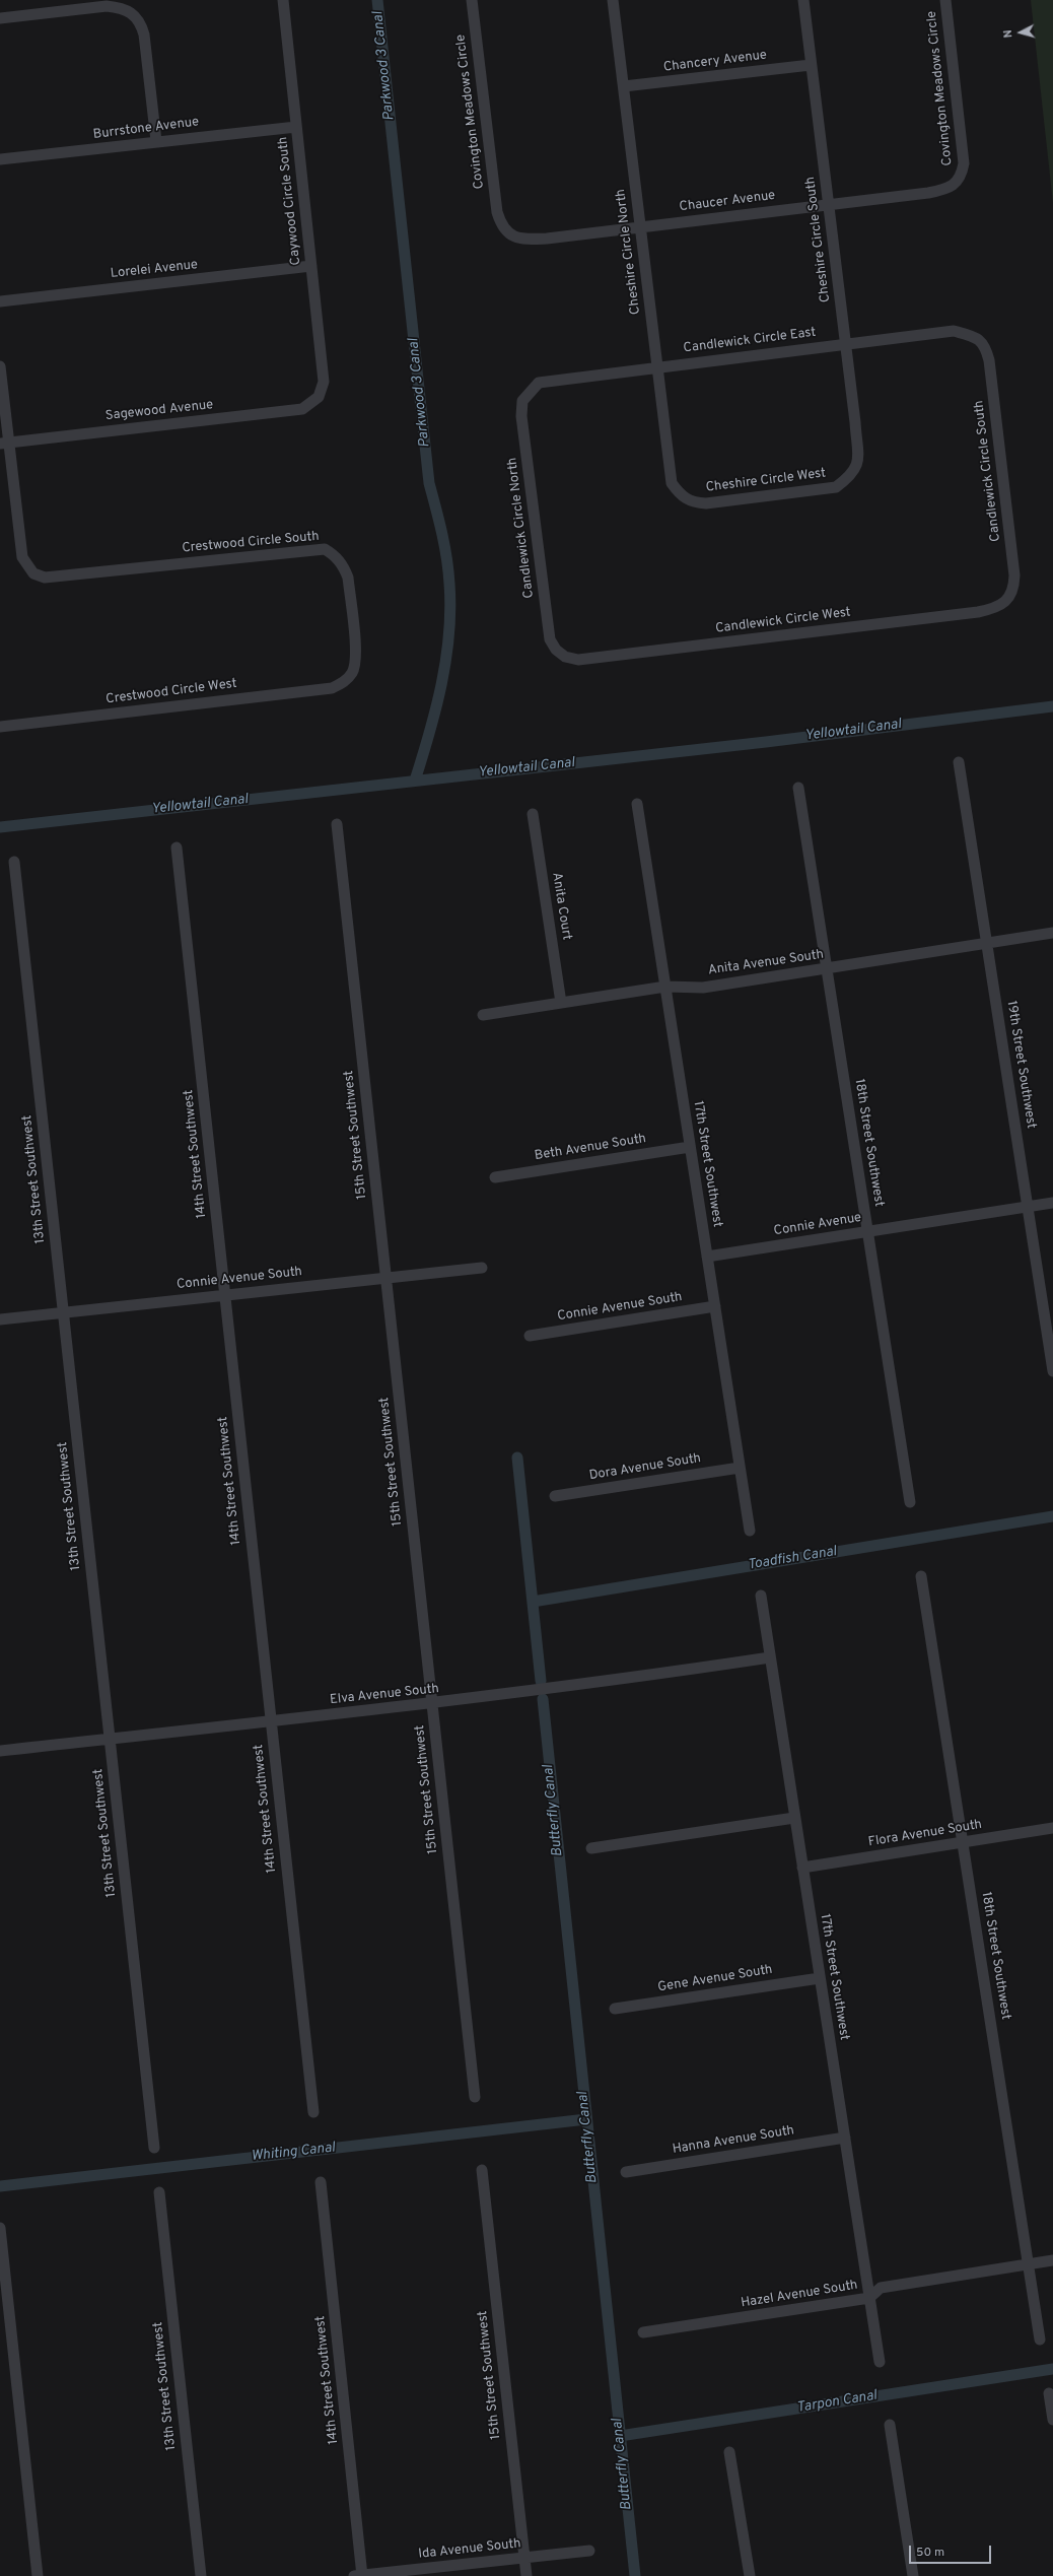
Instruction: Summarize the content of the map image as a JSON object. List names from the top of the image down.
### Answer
{
  "streets": {
    "street": [
      "Chancery Avenue",
      "Covington Meadows Circle",
      "Burrstone Avenue",
      "Caywood Circle South",
      "Chaucer Avenue",
      "Cheshire Circle South",
      "Cheshire Circle North",
      "Lorelei Avenue",
      "Candlewick Circle East",
      "Sagewood Avenue",
      "Candlewick Circle South",
      "Cheshire Circle West",
      "Candlewick Circle North",
      "Crestwood Circle South",
      "Candlewick Circle West",
      "Crestwood Circle West",
      "Anita Court",
      "Anita Avenue South",
      "19th Street Southwest",
      "15th Street Southwest",
      "18th Street Southwest",
      "Beth Avenue South",
      "14th Street Southwest",
      "17th Street Southwest",
      "13th Street Southwest",
      "Connie Avenue",
      "Connie Avenue South",
      "Dora Avenue South",
      "Elva Avenue South",
      "Flora Avenue South",
      "Gene Avenue South",
      "Hanna Avenue South",
      "Hazel Avenue South",
      "Ida Avenue South"
    ]
  },
  "crossings": [
    ["Chancery Avenue", "Cheshire Circle South"],
    ["Chancery Avenue", "Cheshire Circle North"],
    ["Covington Meadows Circle", "Chaucer Avenue"],
    ["Burrstone Avenue", "Caywood Circle South"],
    ["Caywood Circle South", "Lorelei Avenue"],
    ["Caywood Circle South", "Sagewood Avenue"],
    ["Chaucer Avenue", "Cheshire Circle South"],
    ["Chaucer Avenue", "Cheshire Circle North"],
    ["Cheshire Circle South", "Candlewick Circle East"],
    ["Cheshire Circle South", "Cheshire Circle West"],
    ["Cheshire Circle North", "Candlewick Circle East"],
    ["Cheshire Circle North", "Cheshire Circle West"],
    ["Candlewick Circle East", "Candlewick Circle South"],
    ["Candlewick Circle East", "Candlewick Circle North"],
    ["Sagewood Avenue", "Crestwood Circle South"],
    ["Candlewick Circle South", "Candlewick Circle West"],
    ["Candlewick Circle North", "Candlewick Circle West"],
    ["Crestwood Circle South", "Crestwood Circle West"],
    ["Anita Court", "Anita Avenue South"],
    ["Anita Avenue South", "19th Street Southwest"],
    ["Anita Avenue South", "18th Street Southwest"],
    ["Anita Avenue South", "17th Street Southwest"],
    ["19th Street Southwest", "Connie Avenue"],
    ["15th Street Southwest", "Connie Avenue South"],
    ["15th Street Southwest", "Elva Avenue South"],
    ["15th Street Southwest", "Ida Avenue South"],
    ["18th Street Southwest", "Connie Avenue"],
    ["18th Street Southwest", "Flora Avenue South"],
    ["18th Street Southwest", "Hazel Avenue South"],
    ["Beth Avenue South", "17th Street Southwest"],
    ["14th Street Southwest", "Connie Avenue South"],
    ["14th Street Southwest", "Elva Avenue South"],
    ["14th Street Southwest", "Ida Avenue South"],
    ["17th Street Southwest", "Connie Avenue"],
    ["17th Street Southwest", "Connie Avenue South"],
    ["17th Street Southwest", "Dora Avenue South"],
    ["17th Street Southwest", "Elva Avenue South"],
    ["17th Street Southwest", "Flora Avenue South"],
    ["17th Street Southwest", "Gene Avenue South"],
    ["17th Street Southwest", "Hanna Avenue South"],
    ["17th Street Southwest", "Hazel Avenue South"],
    ["13th Street Southwest", "Connie Avenue South"],
    ["13th Street Southwest", "Elva Avenue South"]
  ],
  "water": [
    "Parkwood 3 Canal",
    "Yellowtail Canal",
    "Toadfish Canal",
    "Butterfly Canal",
    "Whiting Canal",
    "Tarpon Canal"
  ],
  "scale_bar": "50 m",
  "north": "left"
}
